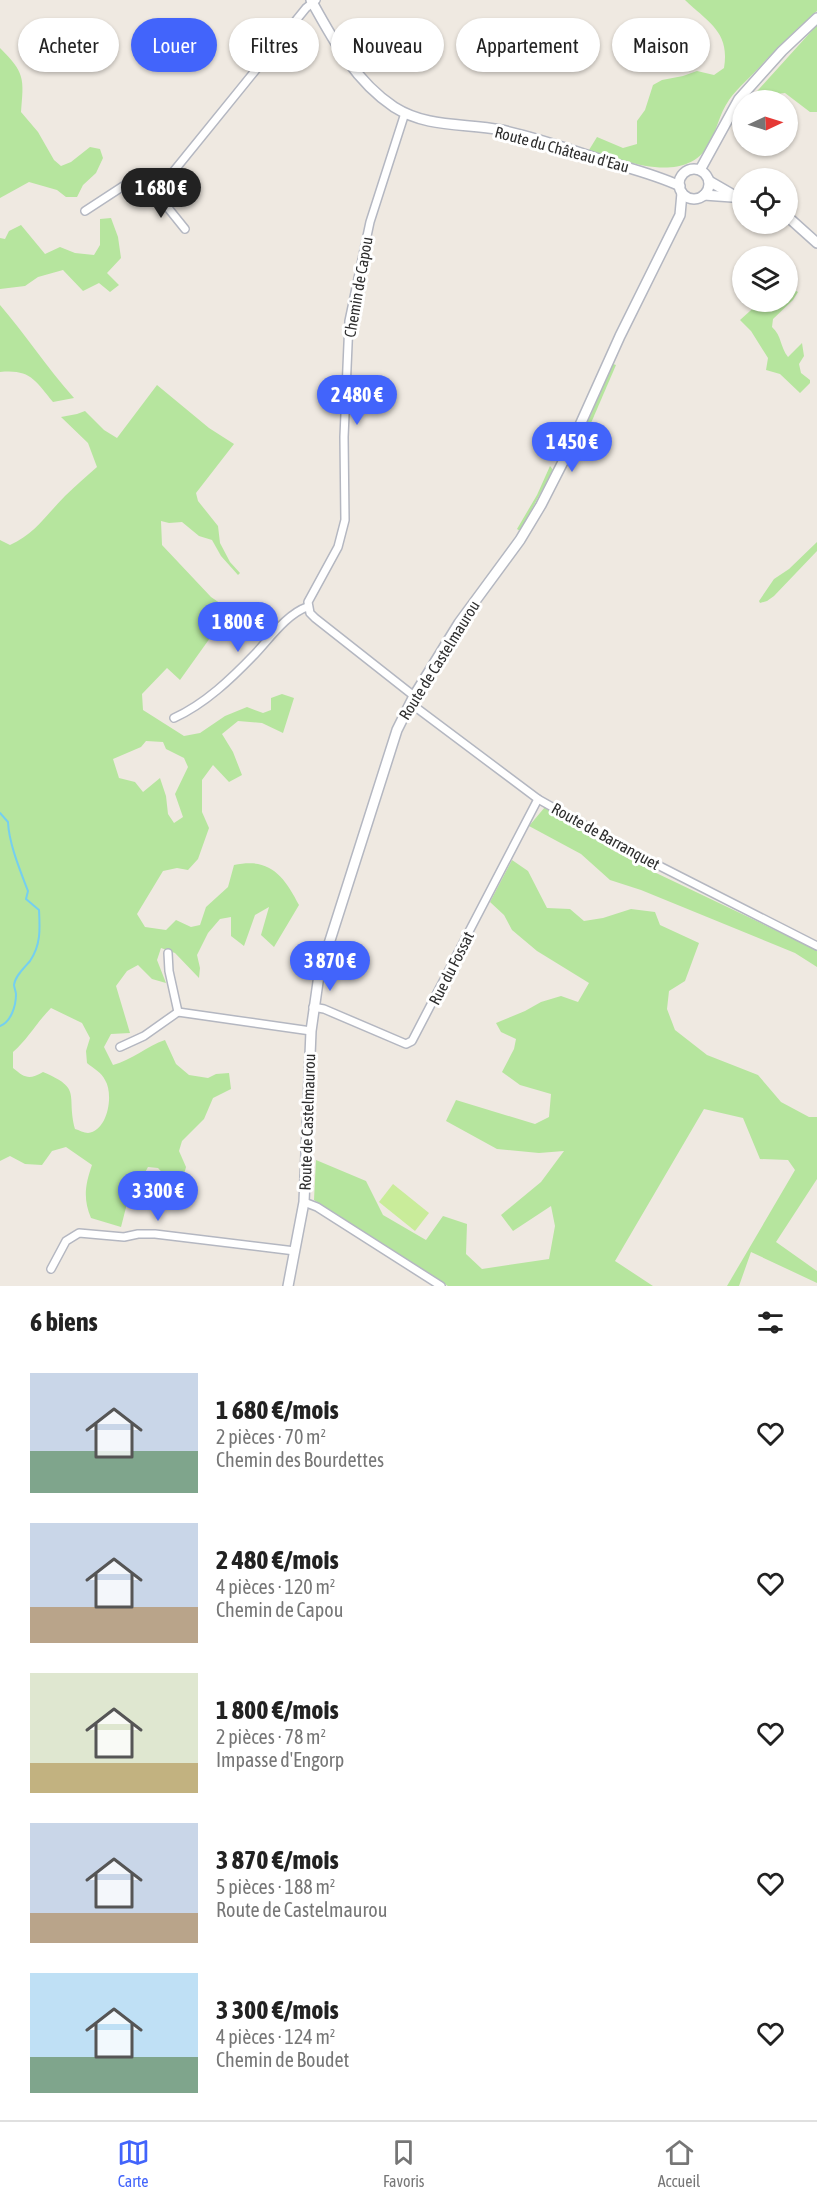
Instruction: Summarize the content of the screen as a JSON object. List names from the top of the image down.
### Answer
{
  "streets": {
    "street": [
      "Route du Château d'Eau",
      "Chemin de Capou",
      "Route de Castelmaurou",
      "Route de Barranquet",
      "Rue du Fossat"
    ]
  },
  "crossings": [
    ["Route du Château d'Eau", "Chemin de Capou"],
    ["Route du Château d'Eau", "Route de Castelmaurou"],
    ["Route de Castelmaurou", "Route de Barranquet"],
    ["Route de Castelmaurou", "Rue du Fossat"],
    ["Route de Barranquet", "Rue du Fossat"]
  ],
  "north": "right",
  "page": {
    "chip": [
      "Acheter",
      "Louer",
      "Filtres",
      "Nouveau",
      "Appartement",
      "Maison"
    ],
    "price": [
      "1 680 €",
      "2 480 €",
      "1 450 €",
      "1 800 €",
      "3 870 €",
      "3 300 €"
    ],
    "heading": "6 biens",
    "list": [
      {
        "name": "1 680 €/mois",
        "note": "2 pièces · 70 m² · Chemin des Bourdettes"
      },
      {
        "name": "2 480 €/mois",
        "note": "4 pièces · 120 m² · Chemin de Capou"
      },
      {
        "name": "1 800 €/mois",
        "note": "2 pièces · 78 m² · Impasse d'Engorp"
      },
      {
        "name": "3 870 €/mois",
        "note": "5 pièces · 188 m² · Route de Castelmaurou"
      },
      {
        "name": "3 300 €/mois",
        "note": "4 pièces · 124 m² · Chemin de Boudet"
      }
    ],
    "tabs": ["Carte", "Favoris", "Accueil"]
  }
}
